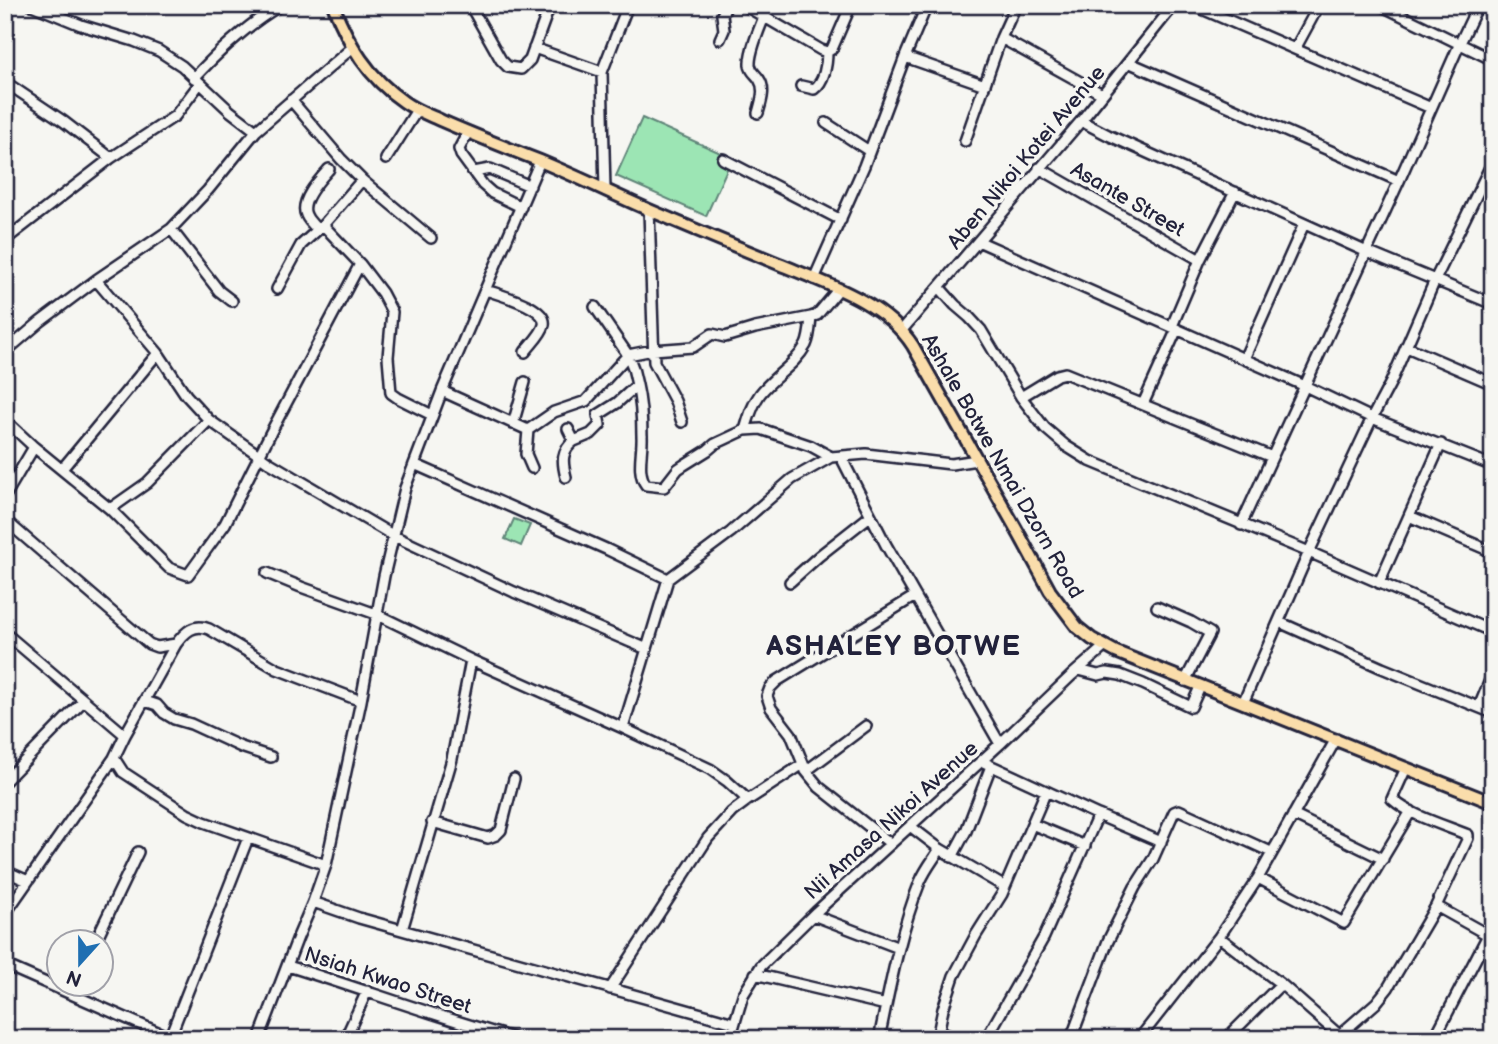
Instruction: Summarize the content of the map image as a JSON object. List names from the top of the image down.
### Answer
{
  "streets": {
    "main road": ["Ashale Botwe Nmai Dzorn Road"],
    "street": [
      "Aben Nikoi Kotei Avenue",
      "Asante Street",
      "Nii Amasa Nikoi Avenue",
      "Nsiah Kwao Street"
    ]
  },
  "crossings": [
    ["Aben Nikoi Kotei Avenue", "Asante Street"],
    ["Aben Nikoi Kotei Avenue", "Ashale Botwe Nmai Dzorn Road"],
    ["Ashale Botwe Nmai Dzorn Road", "Nii Amasa Nikoi Avenue"]
  ],
  "districts": ["ASHALEY BOTWE"],
  "north": "bottom"
}
